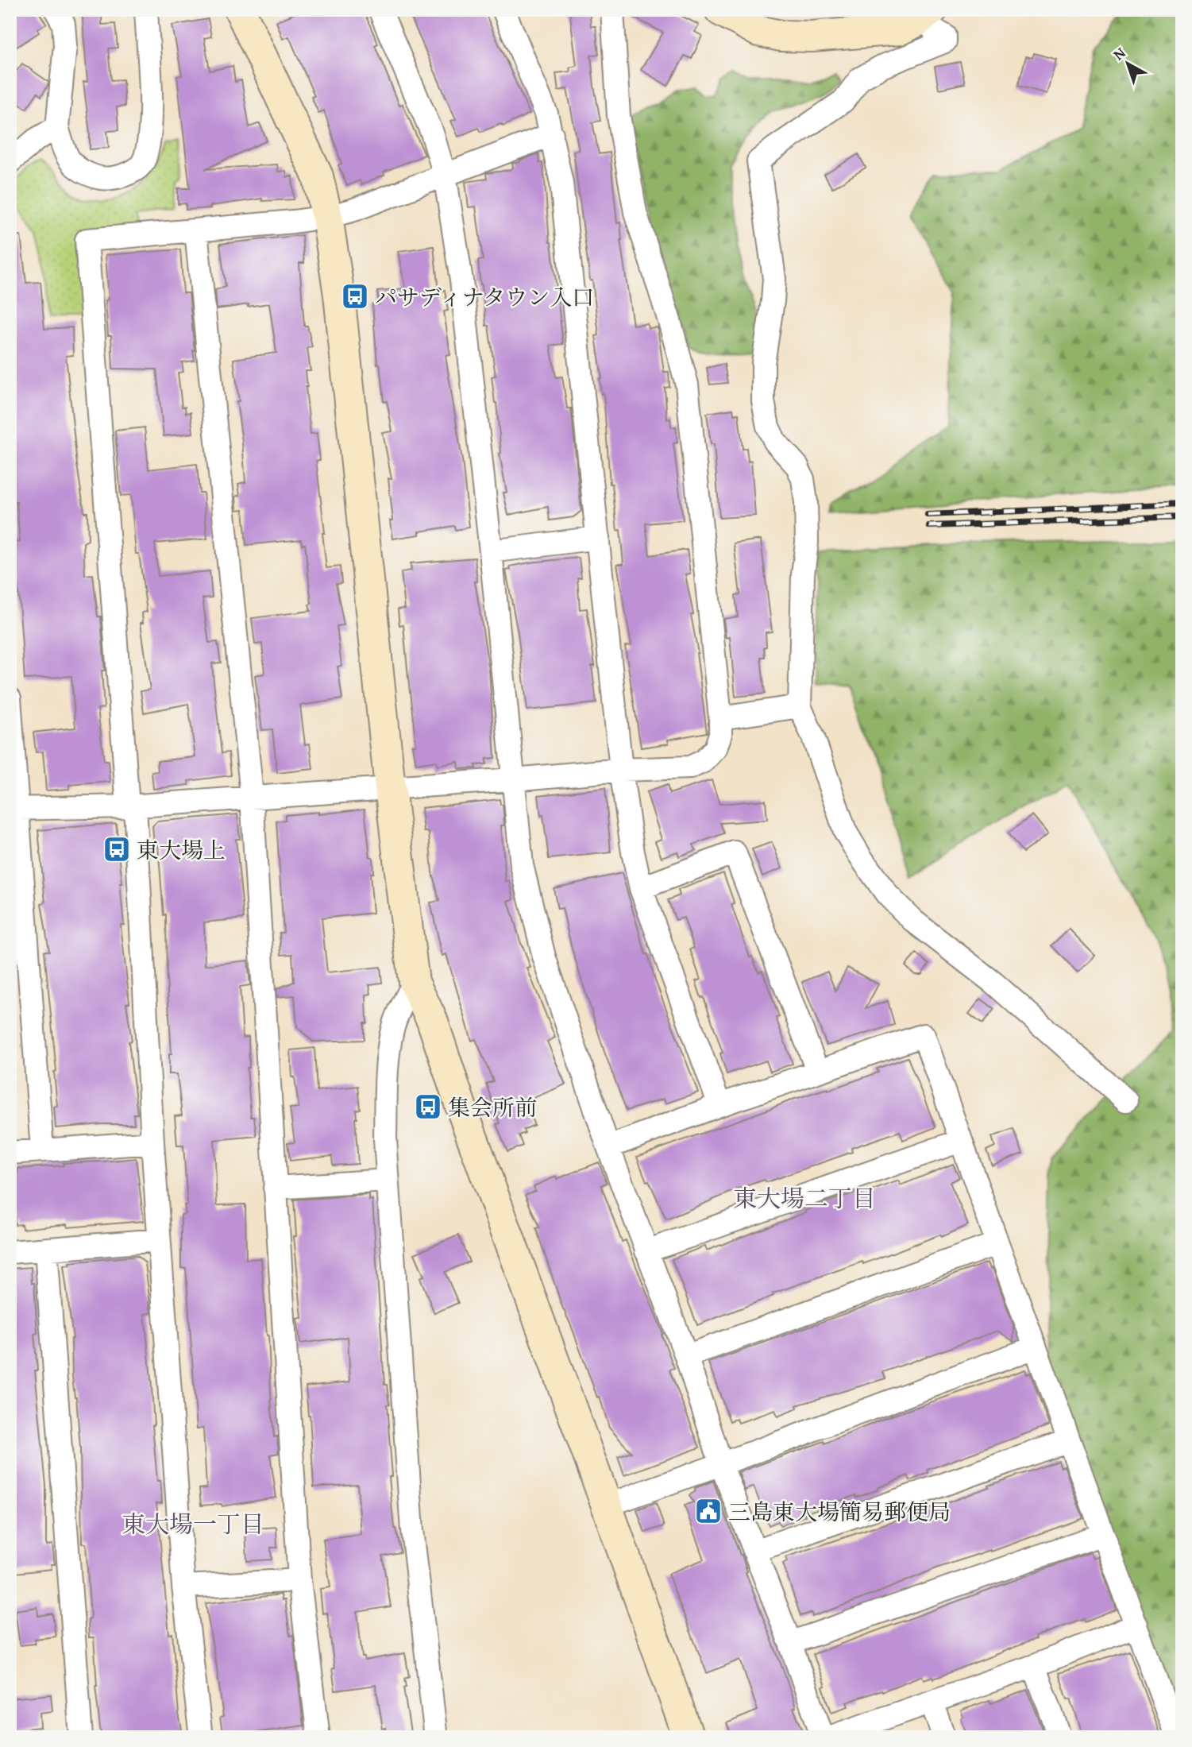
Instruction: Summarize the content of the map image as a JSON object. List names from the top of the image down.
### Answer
{
  "districts": ["東大場二丁目", "東大場一丁目"],
  "places": {
    "bus stop": ["パサディナタウン入口", "東大場上", "集会所前"],
    "public building": ["三島東大場簡易郵便局"]
  },
  "north": "top left"
}
